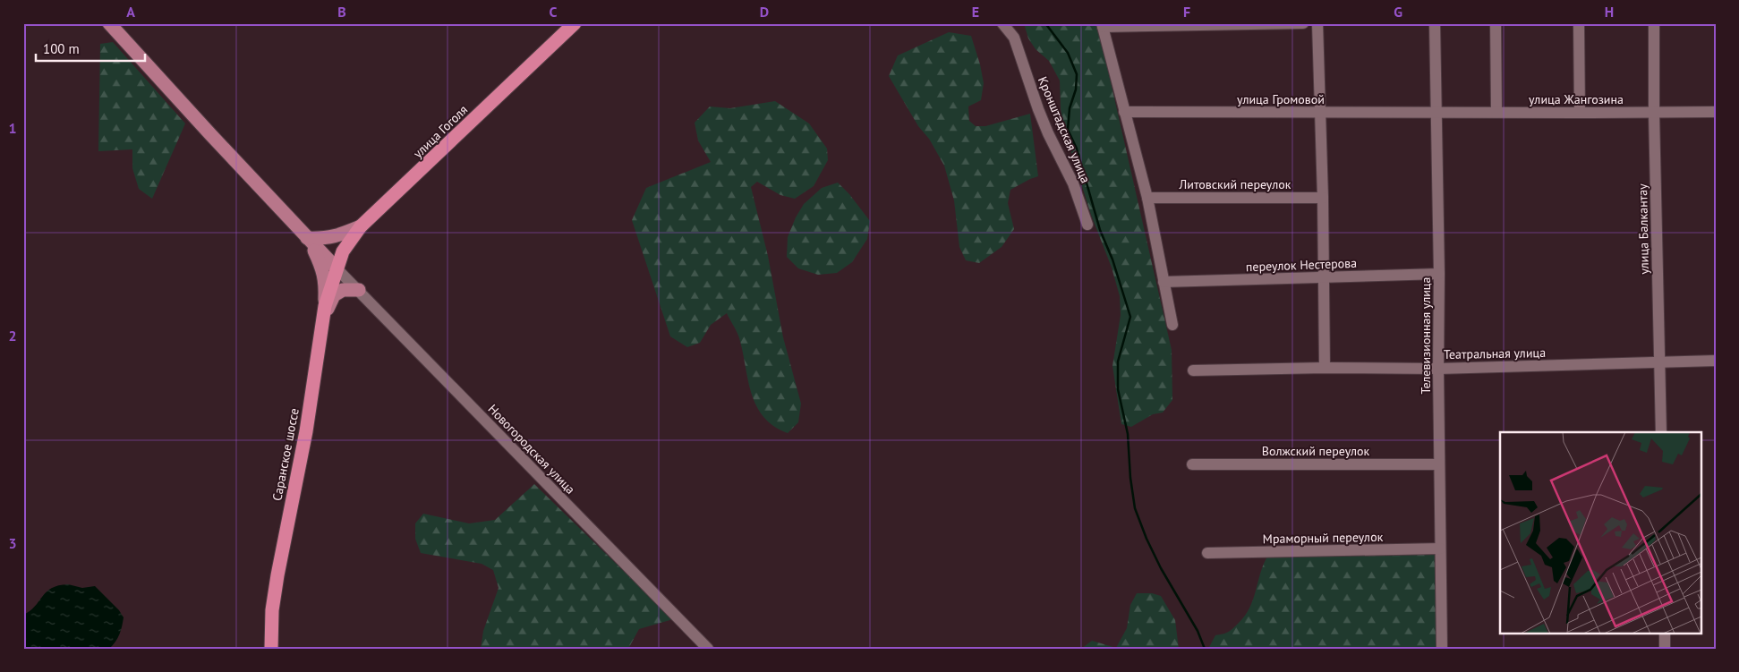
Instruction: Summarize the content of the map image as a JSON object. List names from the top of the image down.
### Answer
{
  "streets": {
    "highway": ["улица Гоголя", "Саранское шоссе"],
    "street": [
      "улица Громовой",
      "улица Жангозина",
      "Кронштадская улица",
      "Литовский переулок",
      "улица Балкантау",
      "переулок Нестерова",
      "Телевизионная улица",
      "Театральная улица",
      "Новогородская улица",
      "Волжский переулок",
      "Мраморный переулок"
    ]
  },
  "crossings": [
    ["улица Громовой", "улица Жангозина"],
    ["улица Громовой", "Телевизионная улица"],
    ["улица Жангозина", "улица Балкантау"],
    ["улица Жангозина", "Телевизионная улица"],
    ["улица Гоголя", "Новогородская улица"],
    ["улица Гоголя", "Саранское шоссе"],
    ["улица Балкантау", "Театральная улица"],
    ["переулок Нестерова", "Телевизионная улица"],
    ["Телевизионная улица", "Театральная улица"],
    ["Телевизионная улица", "Волжский переулок"],
    ["Телевизионная улица", "Мраморный переулок"],
    ["Новогородская улица", "Саранское шоссе"]
  ],
  "scale_bar": "100 m",
  "grid": {
    "columns": [
      "A",
      "B",
      "C",
      "D",
      "E",
      "F",
      "G",
      "H"
    ],
    "rows": ["1", "2", "3"]
  }
}
